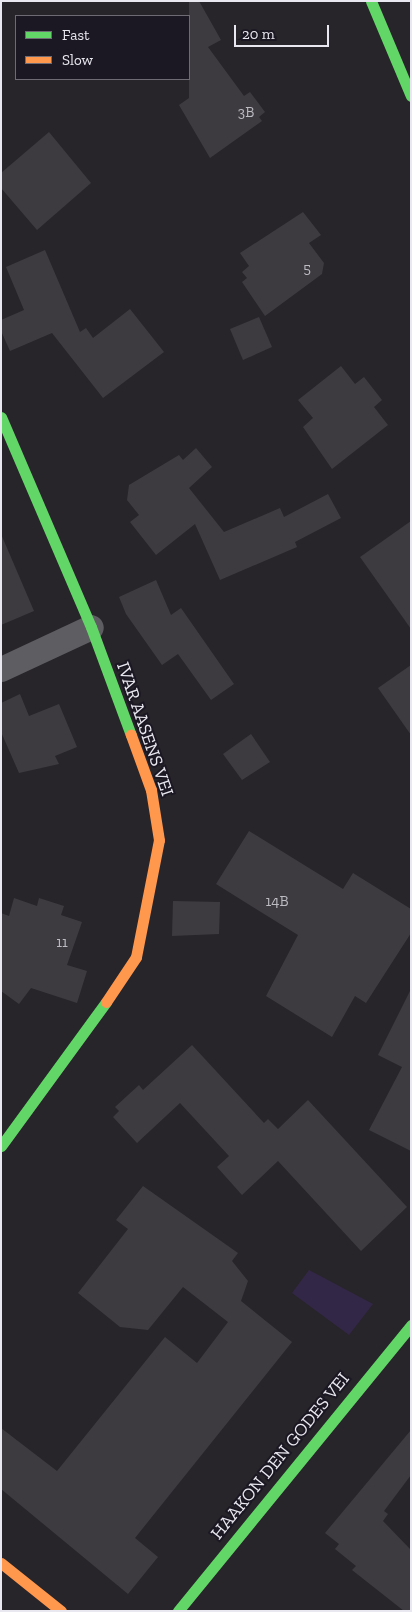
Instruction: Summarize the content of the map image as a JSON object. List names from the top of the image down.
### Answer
{
  "streets": {
    "street": ["IVAR AASENS VEI", "HAAKON DEN GODES VEI"]
  },
  "house_numbers": [
    "3B",
    "5",
    "14B",
    "11"
  ],
  "legend": ["Fast", "Slow"],
  "scale_bar": "20 m"
}
